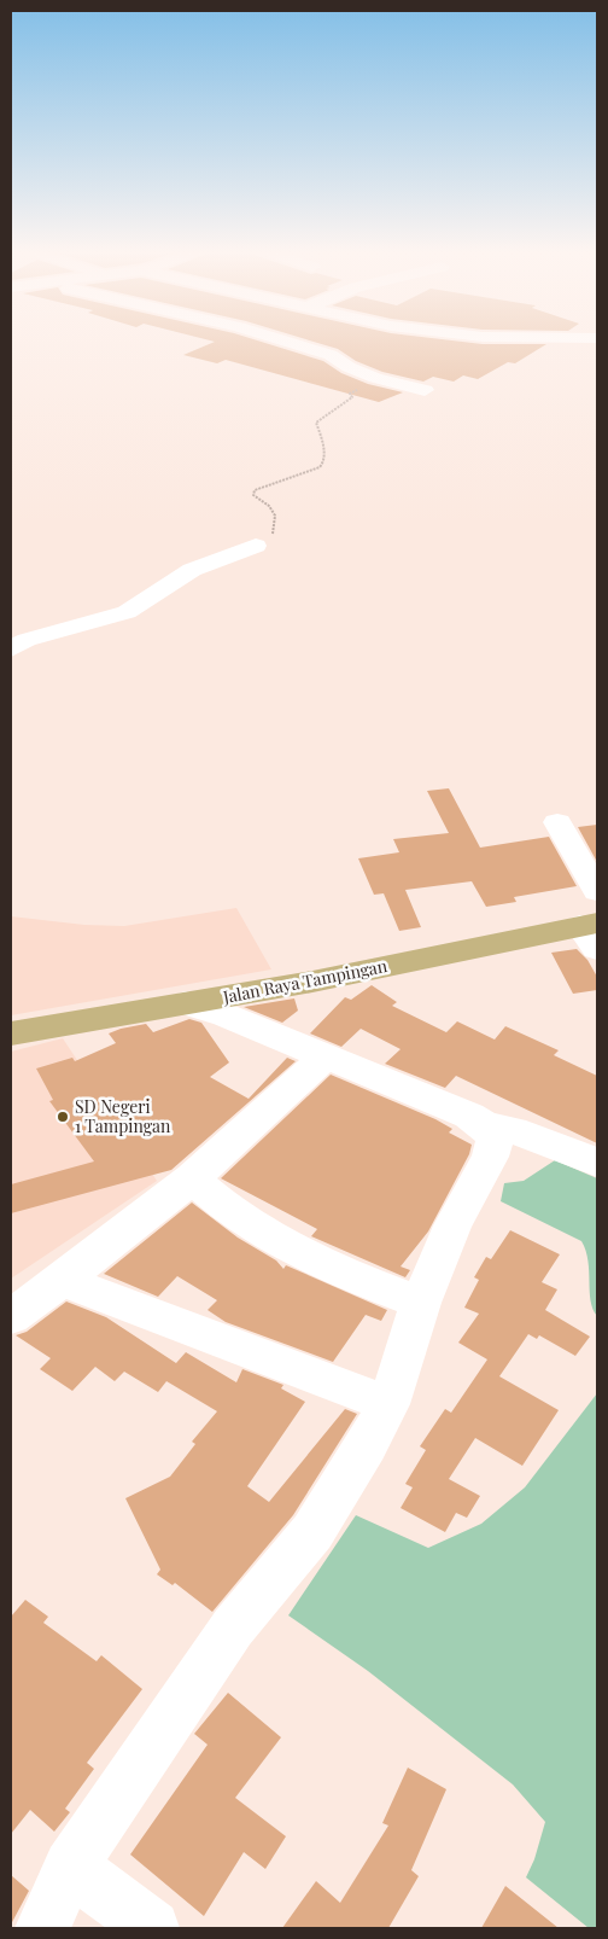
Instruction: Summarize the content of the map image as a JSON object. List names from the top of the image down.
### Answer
{
  "streets": {
    "main road": ["Jalan Raya Tampingan"]
  },
  "places": ["SD Negeri 1 Tampingan"]
}
